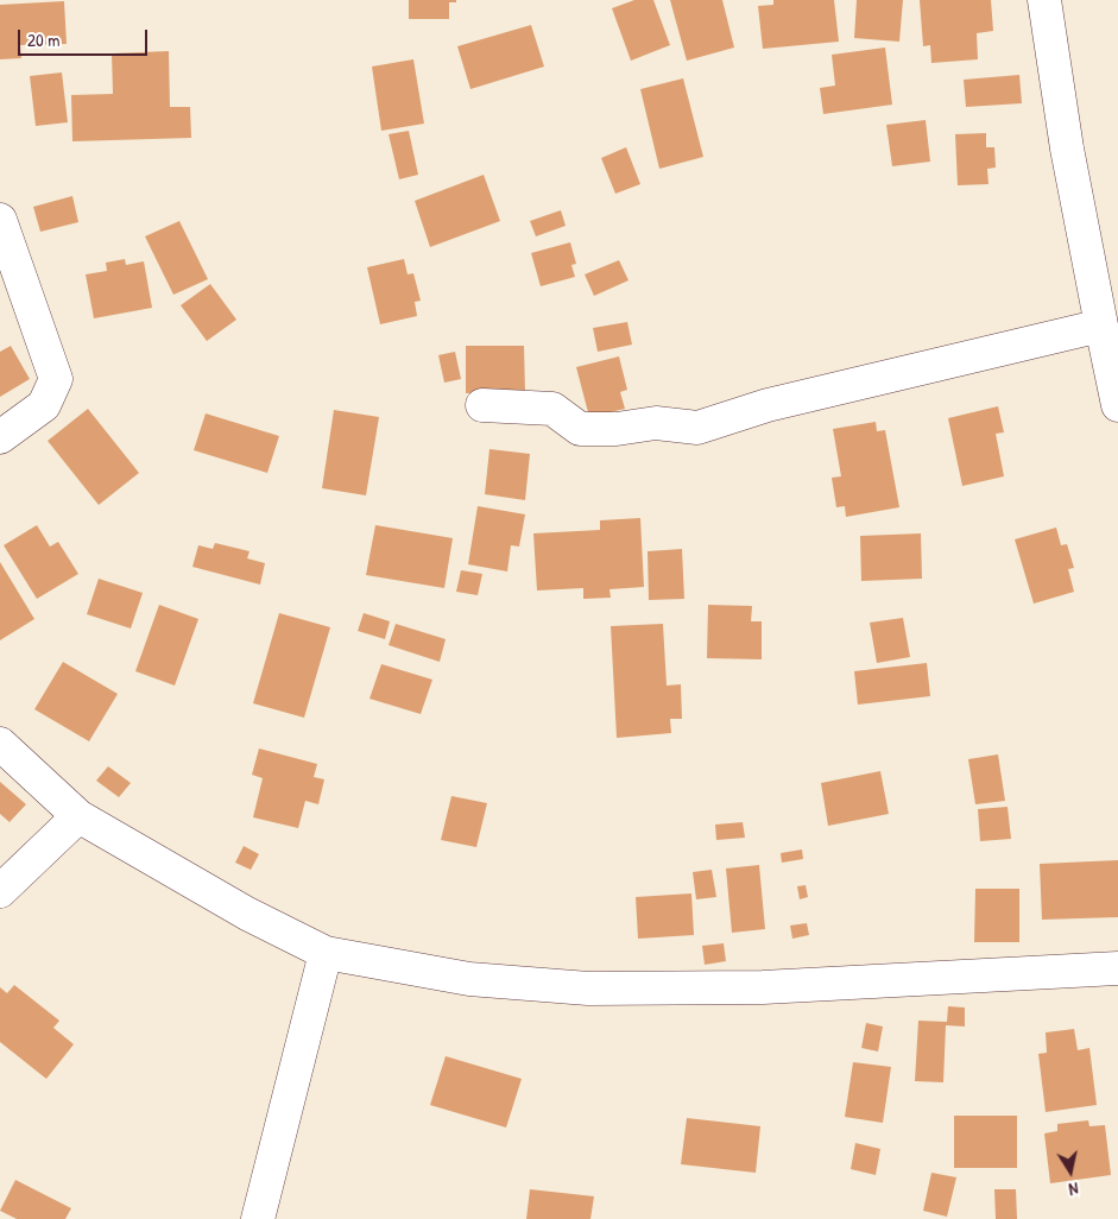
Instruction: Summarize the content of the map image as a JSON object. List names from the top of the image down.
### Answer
{
  "scale_bar": "20 m",
  "north": "bottom"
}
